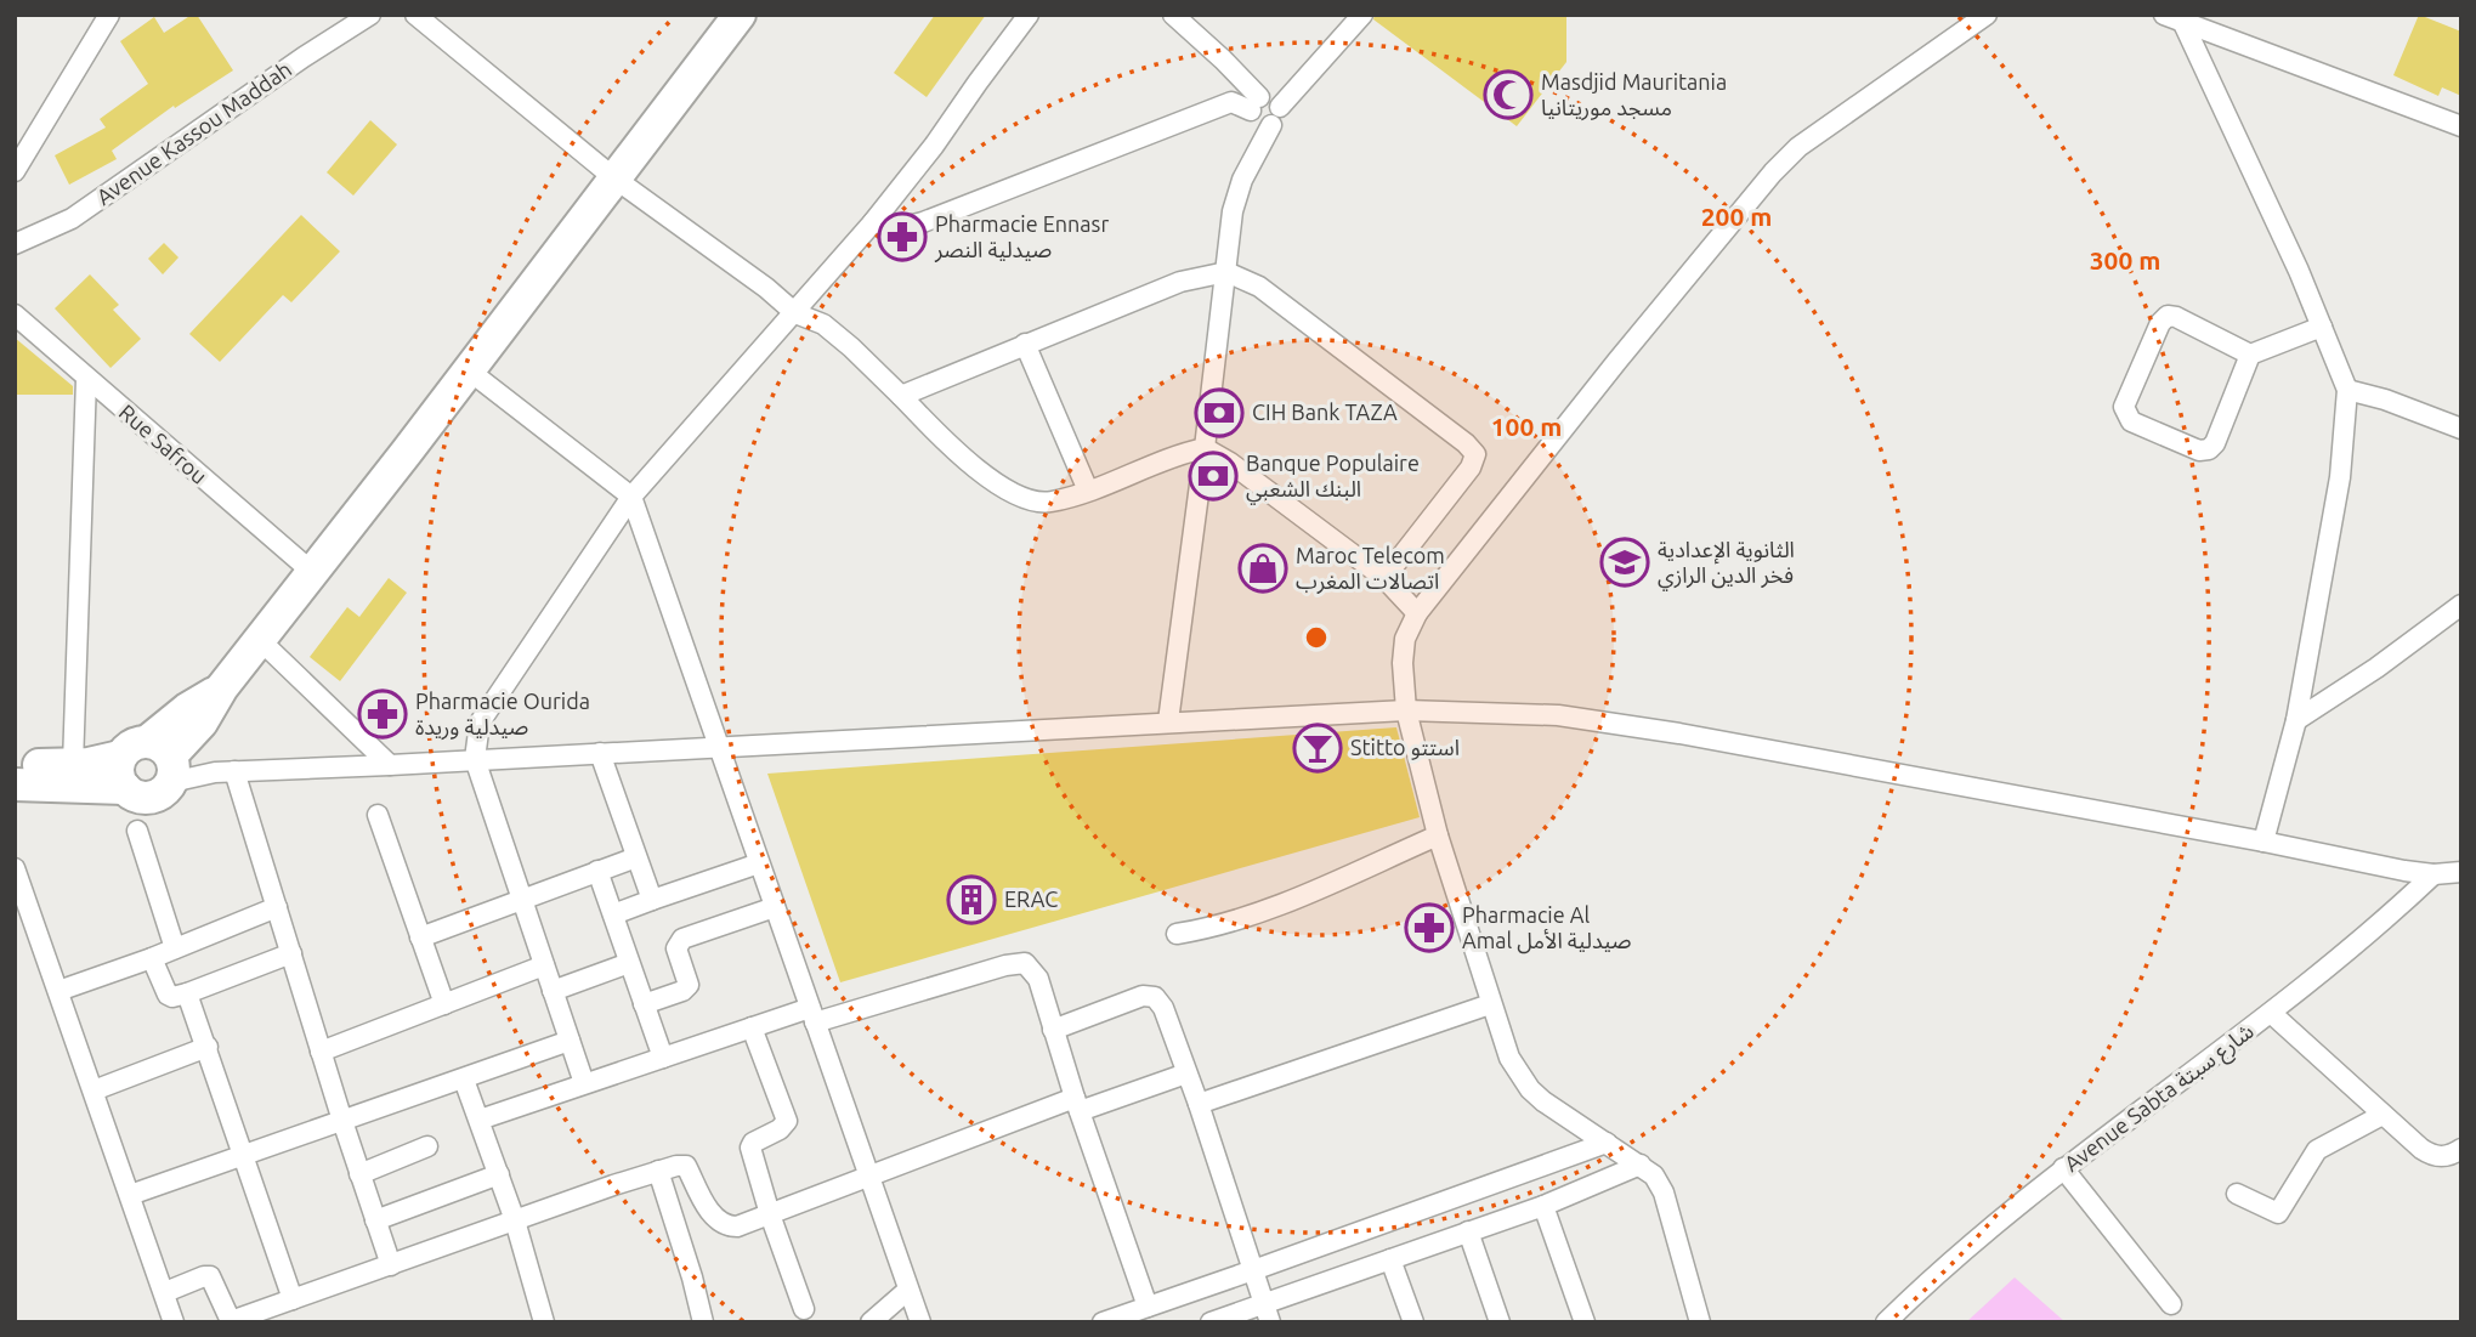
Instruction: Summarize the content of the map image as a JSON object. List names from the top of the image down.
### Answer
{
  "streets": {
    "street": ["Avenue Kassou Maddah", "Rue Safrou", "Avenue Sabta شارع سبتة"]
  },
  "places": {
    "mosque": ["Masdjid Mauritania مسجد موريتانيا"],
    "pharmacy": ["Pharmacie Ennasr صيدلية النصر", "Pharmacie Ourida صيدلية وريدة", "Pharmacie Al Amal صيدلية الأمل"],
    "bank": ["CIH Bank TAZA", "Banque Populaire البنك الشعبي"],
    "school or university": ["الثانوية الإعدادية فخر الدين الرازي"],
    "shop": ["Maroc Telecom اتصالات المغرب"],
    "bar": ["Stitto استتو"],
    "building": ["ERAC"]
  },
  "rings": ["200 m", "300 m", "100 m"]
}
